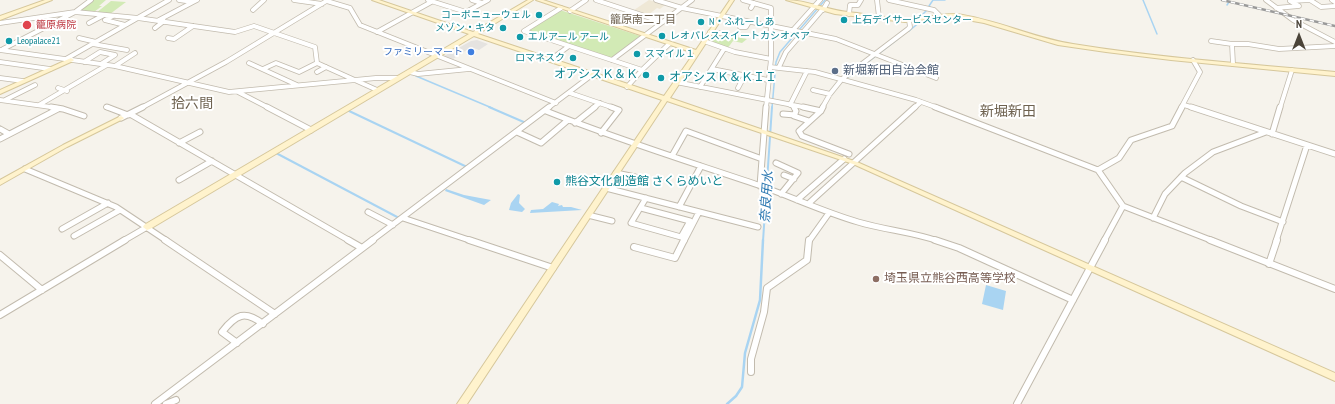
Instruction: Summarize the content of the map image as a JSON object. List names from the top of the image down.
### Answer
{
  "districts": ["籠原南二丁目", "拾六間", "新堀新田"],
  "water": ["奈良用水"],
  "places": [
    "コーポニューウェル",
    "上石デイサービスセンター",
    "N・ふれーしあ",
    "籠原病院",
    "メゾン・キタ",
    "レオパレススイートカシオペア",
    "エルアール アール",
    "Leopalace21",
    "ファミリーマート",
    "スマイル１",
    "ロマネスク",
    "新堀新田自治会館",
    "オアシスＫ＆Ｋ",
    "オアシスＫ＆ＫＩＩ",
    "熊谷文化創造館 さくらめいと",
    "埼玉県立熊谷西高等学校"
  ],
  "north": "top"
}
